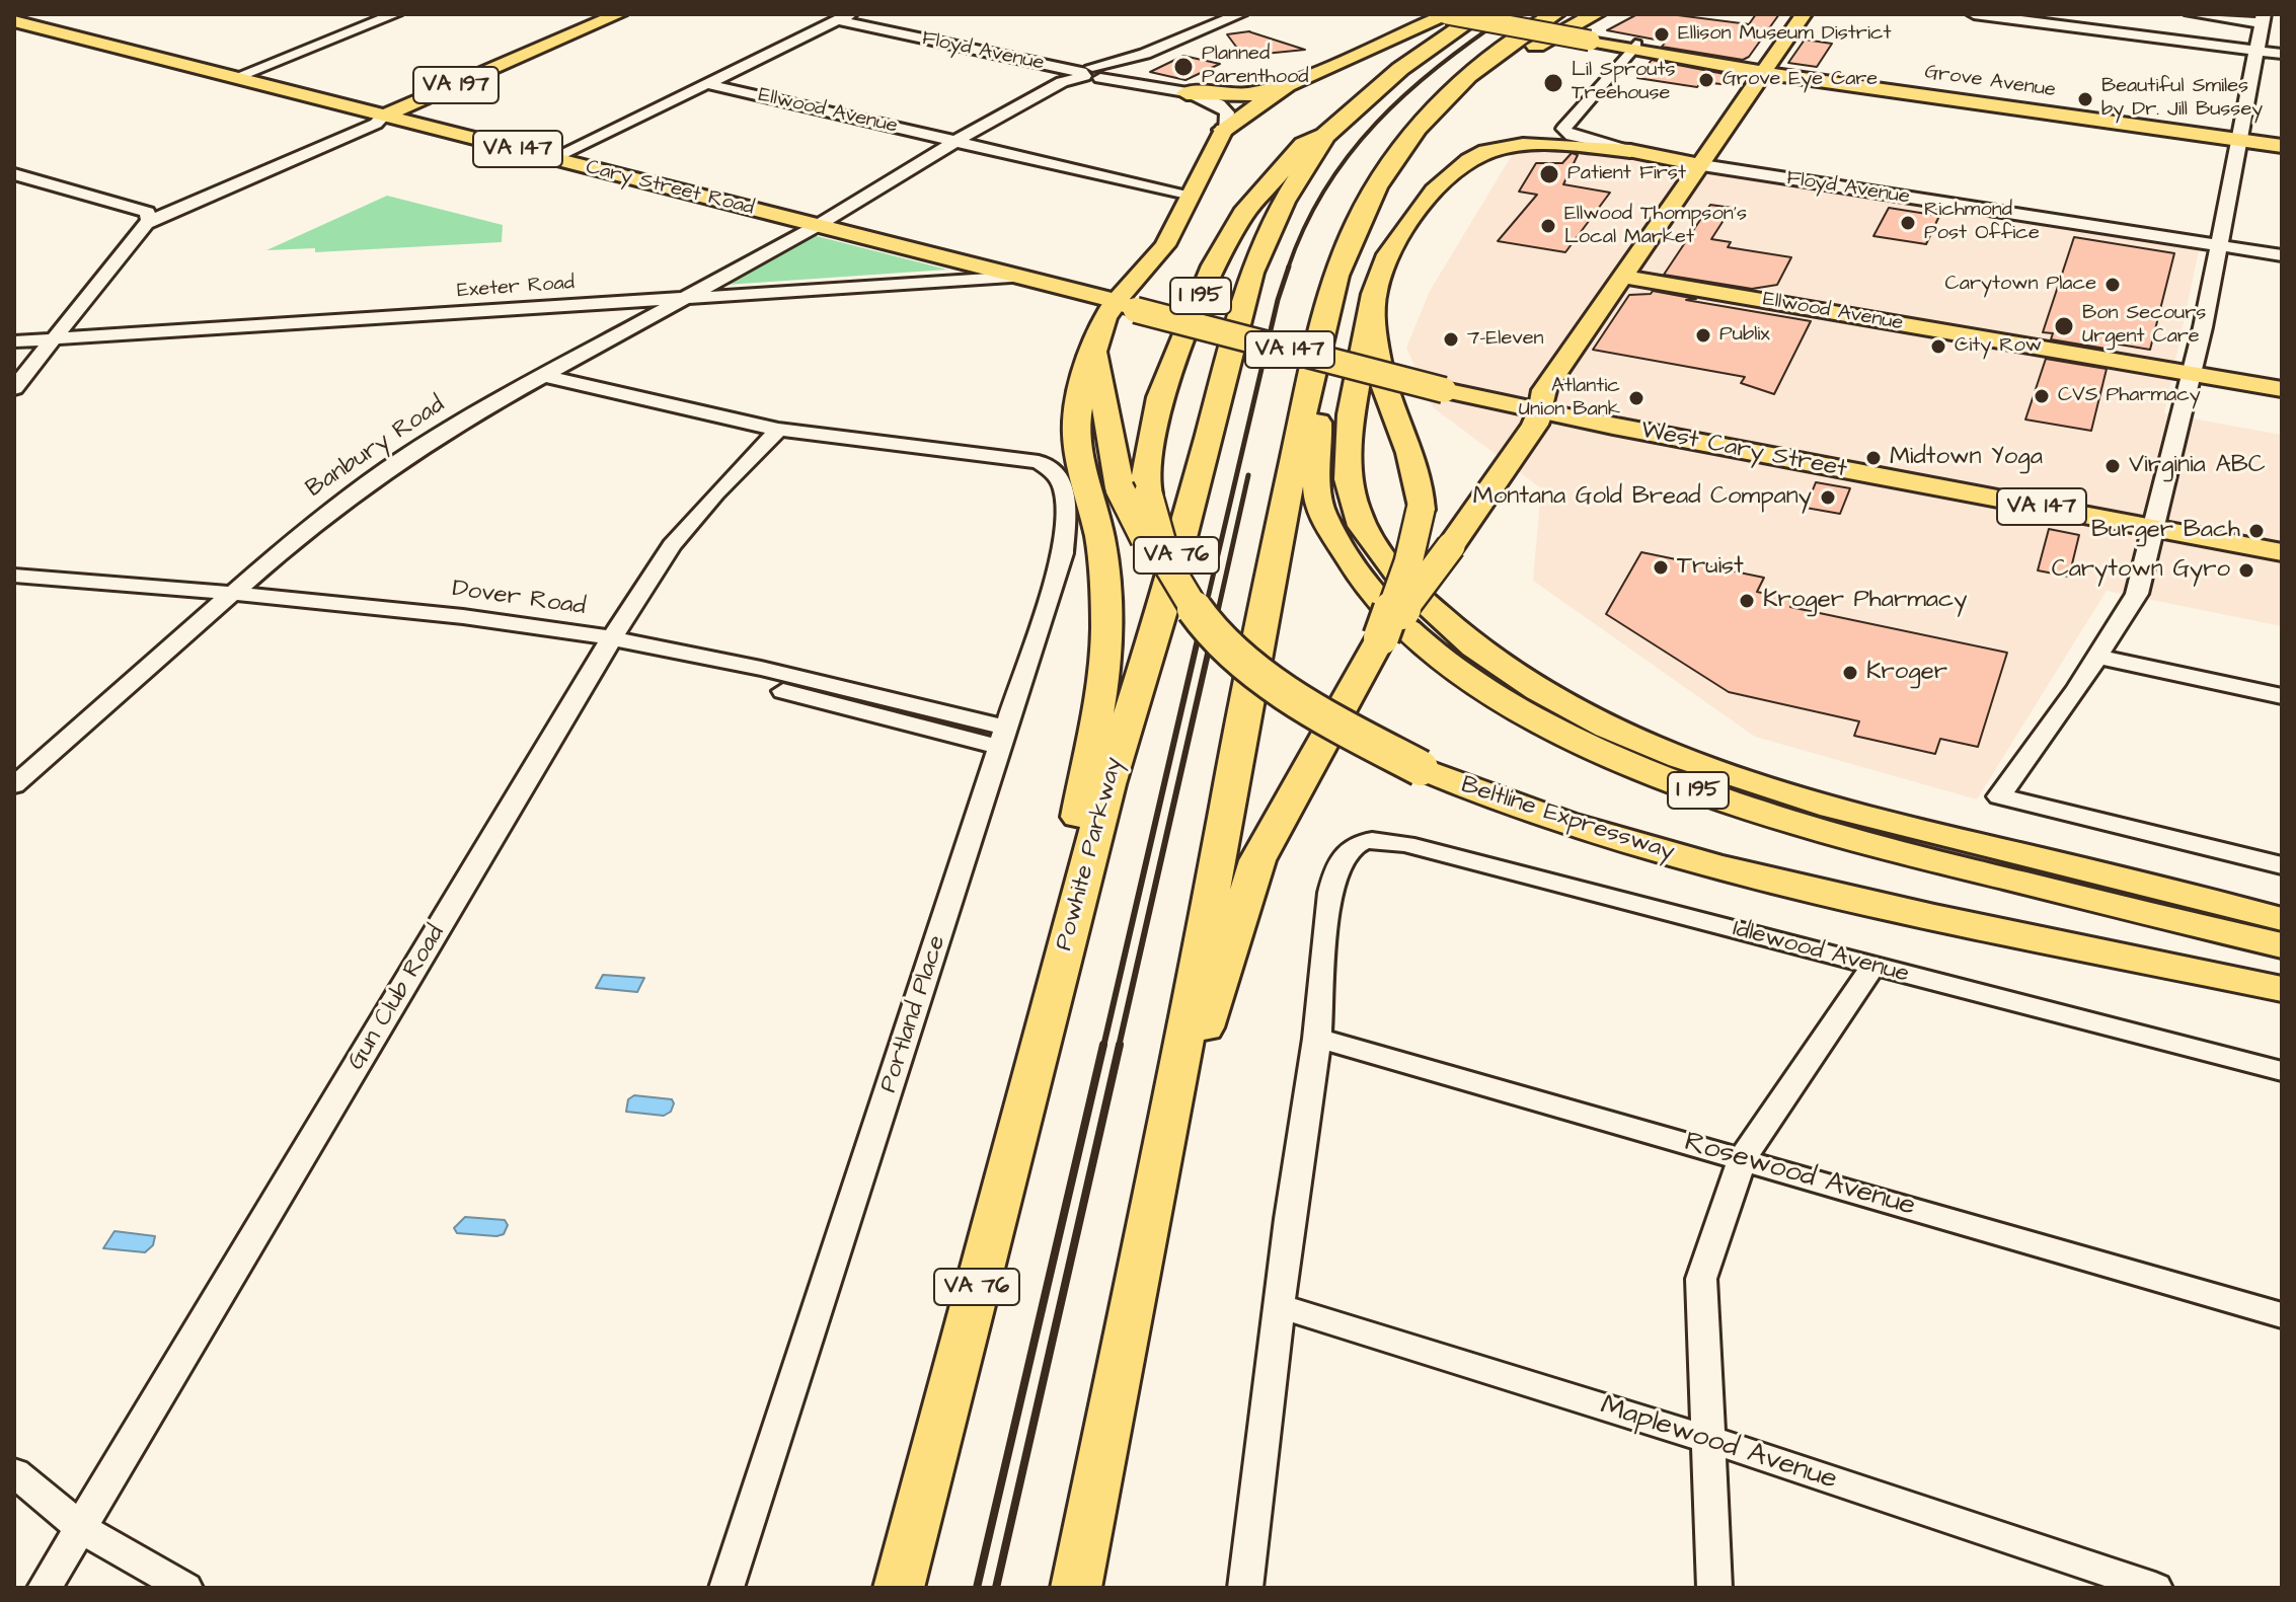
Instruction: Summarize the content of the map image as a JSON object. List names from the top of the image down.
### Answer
{
  "streets": {
    "highway": [
      "I 195",
      "VA 76",
      "Beltline Expressway",
      "Powhite Parkway"
    ],
    "main road": [
      "Floyd Avenue",
      "Grove Avenue",
      "VA 197",
      "Ellwood Avenue",
      "VA 147",
      "Cary Street Road",
      "West Cary Street"
    ],
    "street": [
      "Exeter Road",
      "Banbury Road",
      "Dover Road",
      "Idlewood Avenue",
      "Gun Club Road",
      "Portland Place",
      "Rosewood Avenue",
      "Maplewood Avenue"
    ]
  },
  "crossings": [
    ["Floyd Avenue", "Grove Avenue"],
    ["Floyd Avenue", "Banbury Road"],
    ["VA 197", "Cary Street Road"],
    ["Ellwood Avenue", "Banbury Road"],
    ["Cary Street Road", "Exeter Road"],
    ["Cary Street Road", "Banbury Road"],
    ["Cary Street Road", "West Cary Street"],
    ["Exeter Road", "Banbury Road"],
    ["Banbury Road", "Dover Road"],
    ["Dover Road", "Gun Club Road"],
    ["Dover Road", "Portland Place"],
    ["Beltline Expressway", "Powhite Parkway"],
    ["Idlewood Avenue", "Rosewood Avenue"],
    ["Gun Club Road", "Portland Place"]
  ],
  "places": [
    "Ellison Museum District",
    "Planned Parenthood",
    "Grove Eye Care",
    "Lil Sprouts Treehouse",
    "Beautiful Smiles by Dr. Jill Bussey",
    "Patient First",
    "Richmond Post Office",
    "Ellwood Thompson's Local Market",
    "Carytown Place",
    "Bon Secours Urgent Care",
    "Publix",
    "7-Eleven",
    "City Row",
    "CVS Pharmacy",
    "Atlantic Union Bank",
    "Midtown Yoga",
    "Virginia ABC",
    "Montana Gold Bread Company",
    "Burger Bach",
    "Truist",
    "Carytown Gyro",
    "Kroger Pharmacy",
    "Kroger"
  ]
}
